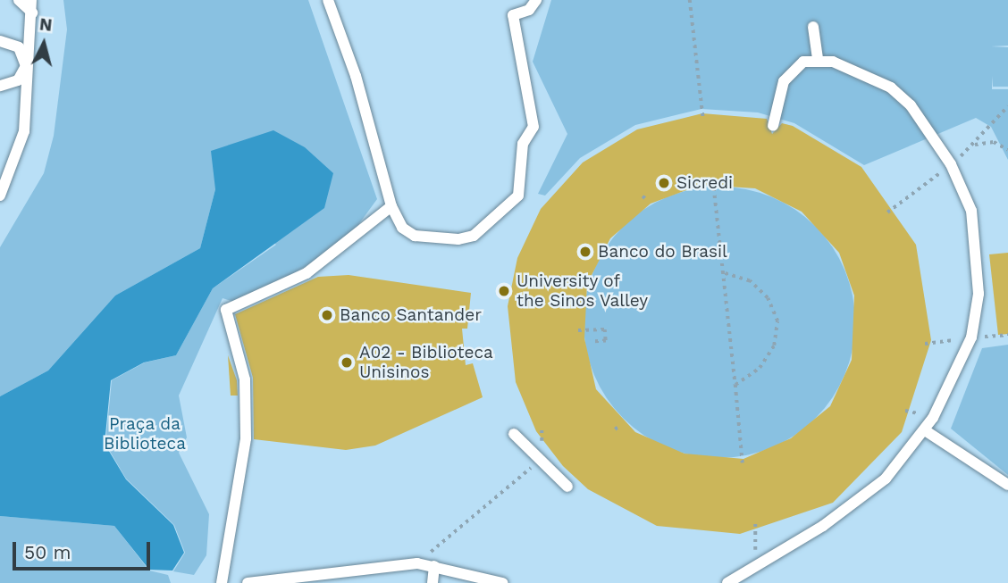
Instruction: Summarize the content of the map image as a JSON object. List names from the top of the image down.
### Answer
{
  "parks": ["Praça da Biblioteca"],
  "places": [
    "Sicredi",
    "Banco do Brasil",
    "University of the Sinos Valley",
    "Banco Santander",
    "A02 - Biblioteca Unisinos"
  ],
  "scale_bar": "50 m",
  "north": "top"
}
